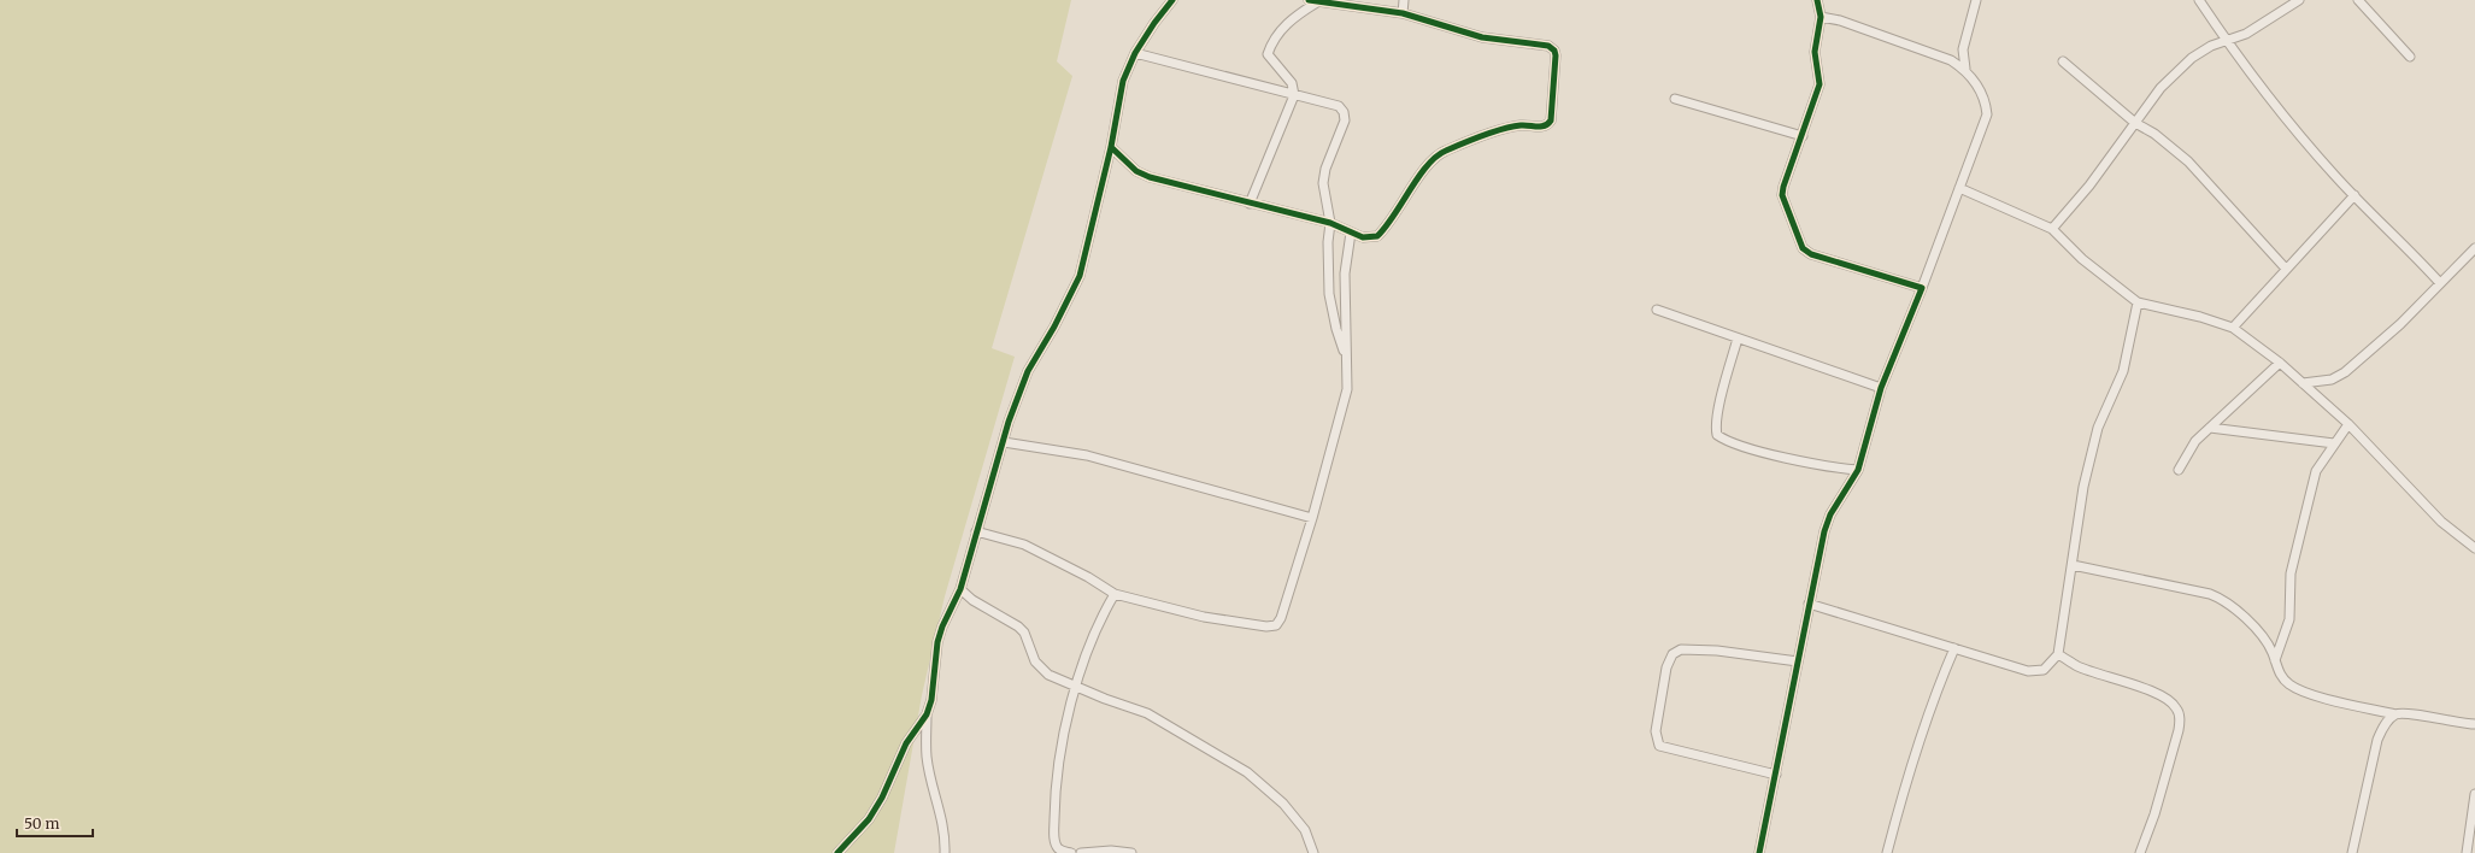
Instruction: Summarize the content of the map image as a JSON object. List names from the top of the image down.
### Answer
{
  "scale_bar": "50 m"
}
